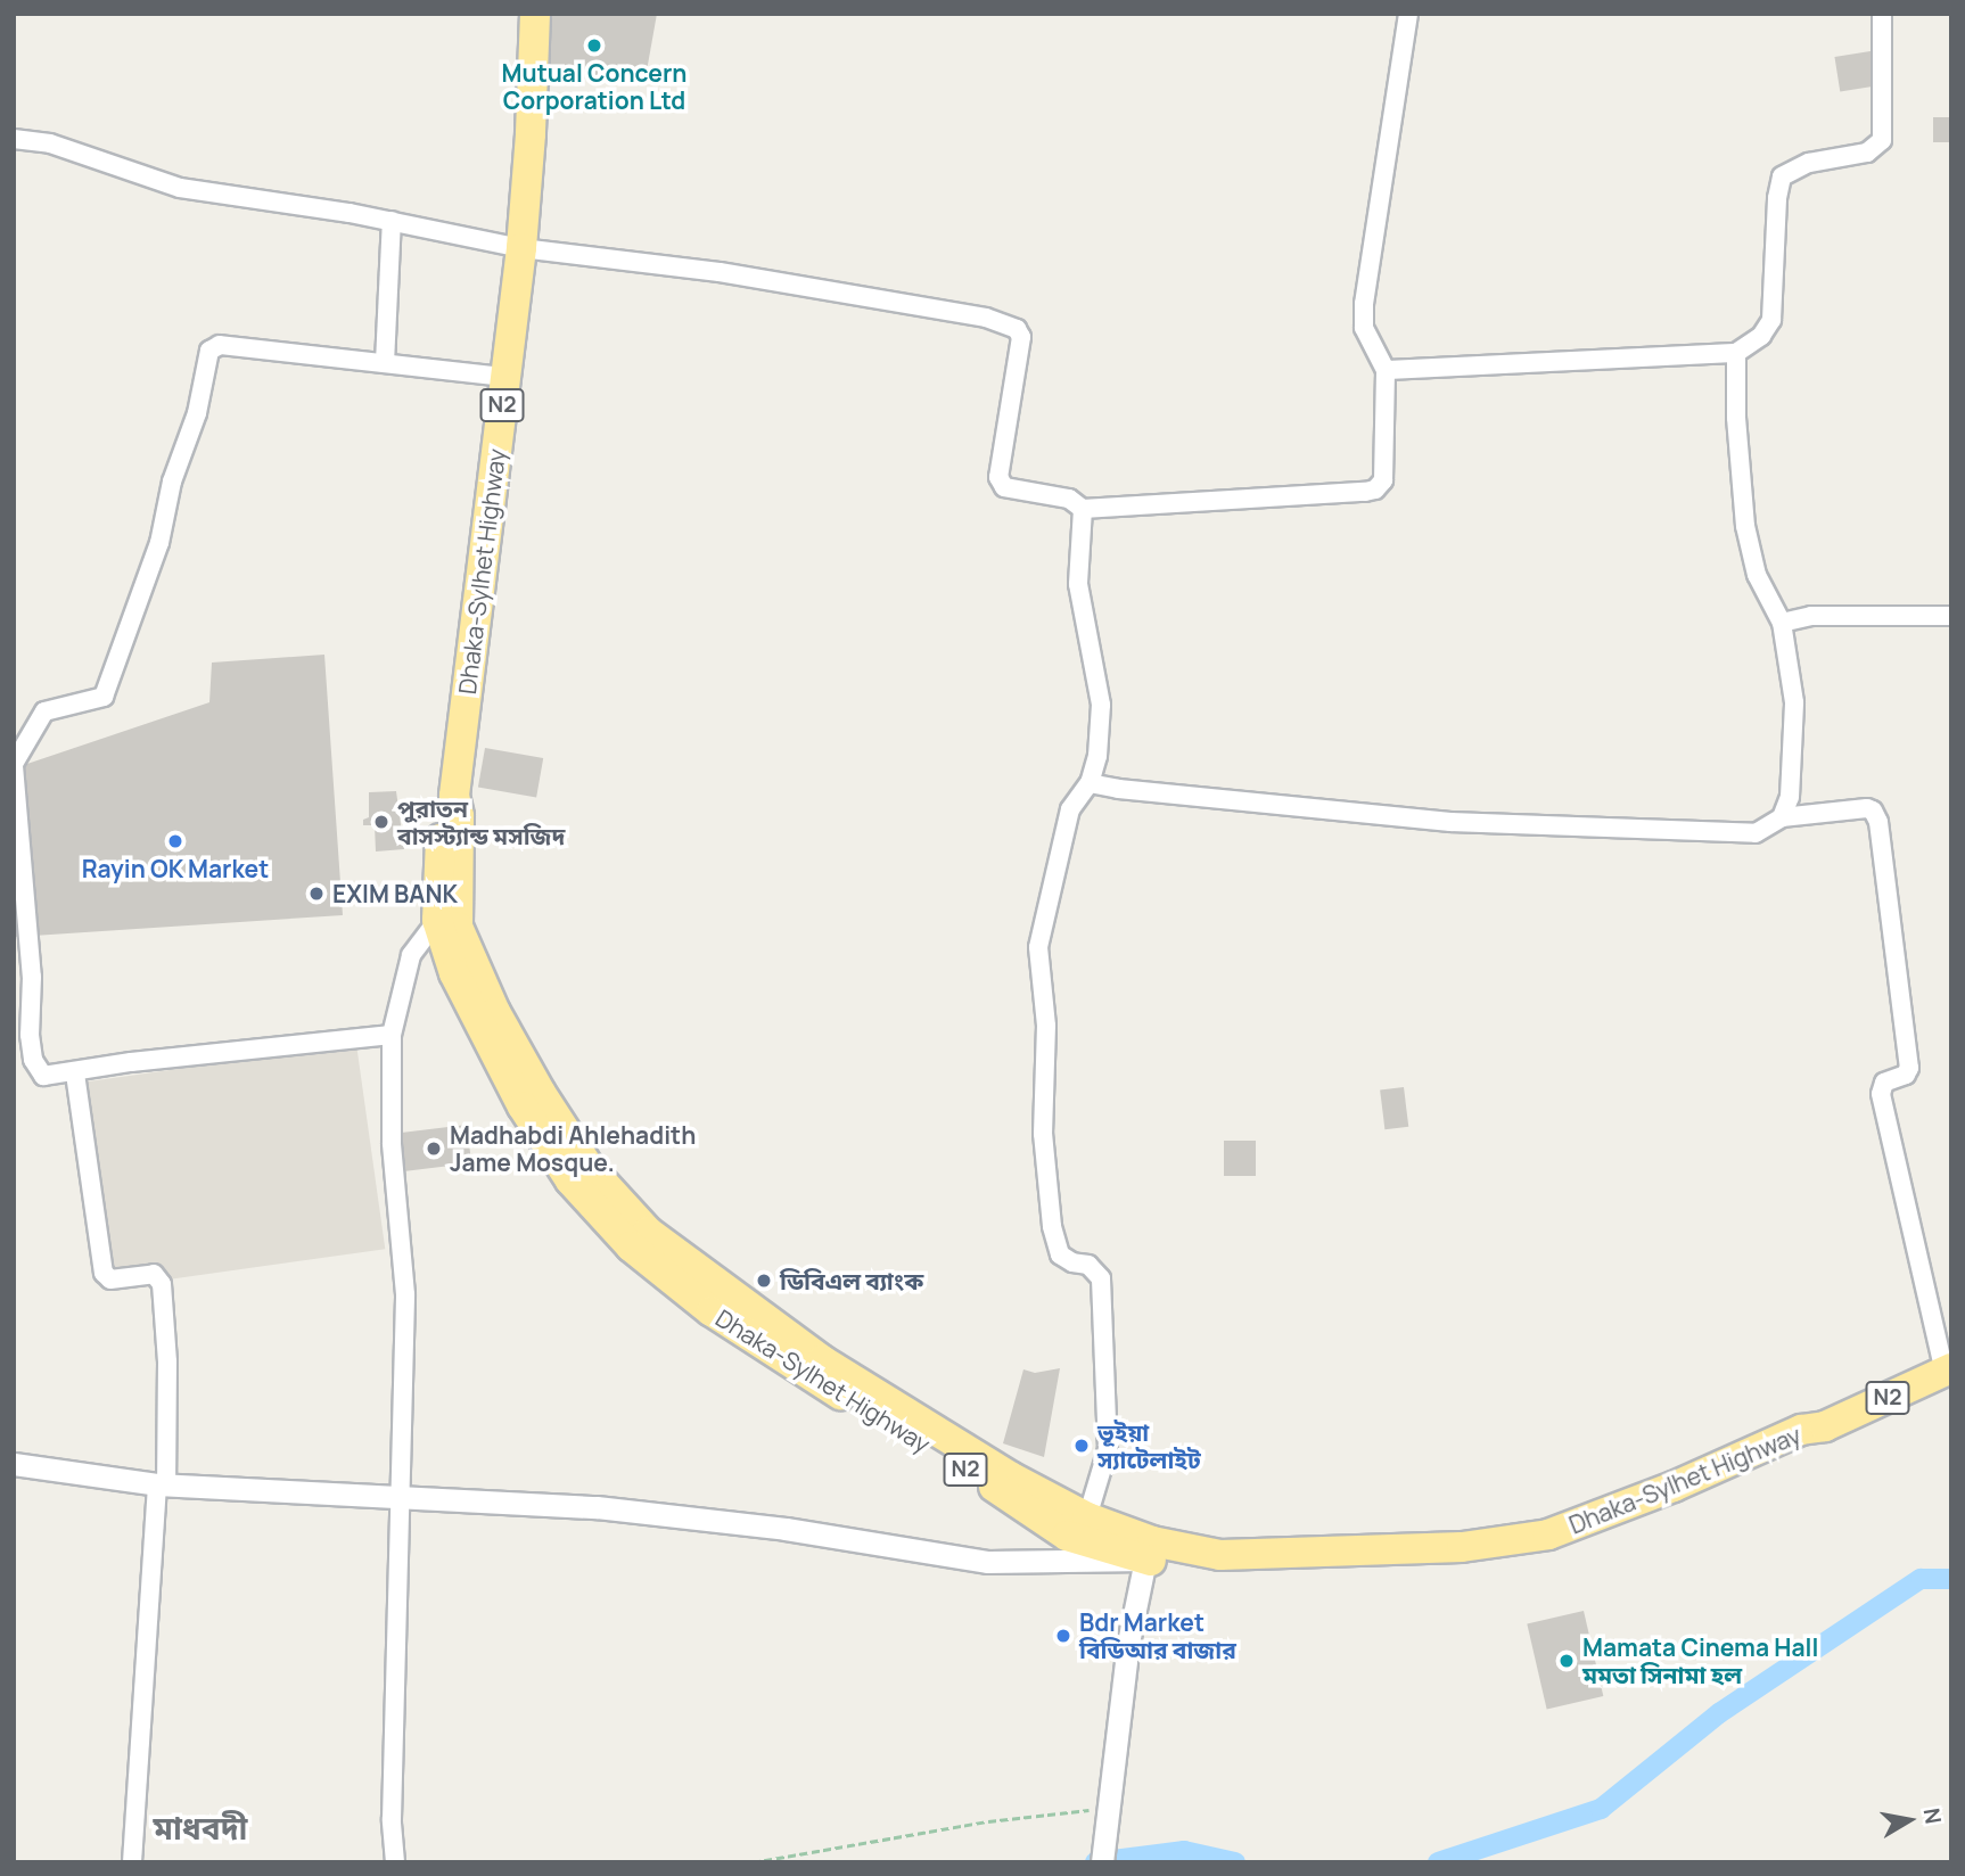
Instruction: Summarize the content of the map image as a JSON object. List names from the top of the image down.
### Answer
{
  "streets": {
    "highway": ["N2", "Dhaka-Sylhet Highway"]
  },
  "districts": ["মাধবদী"],
  "places": [
    "Mutual Concern Corporation Ltd",
    "পুরাতন বাসস্ট্যান্ড মসজিদ",
    "Rayin OK Market",
    "EXIM BANK",
    "Madhabdi Ahlehadith Jame Mosque.",
    "ডিবিএল ব্যাংক",
    "ভূইয়া স্যাটেলাইট",
    "Bdr Market বিডিআর বাজার",
    "Mamata Cinema Hall মমতা সিনামা হল"
  ],
  "north": "right"
}
